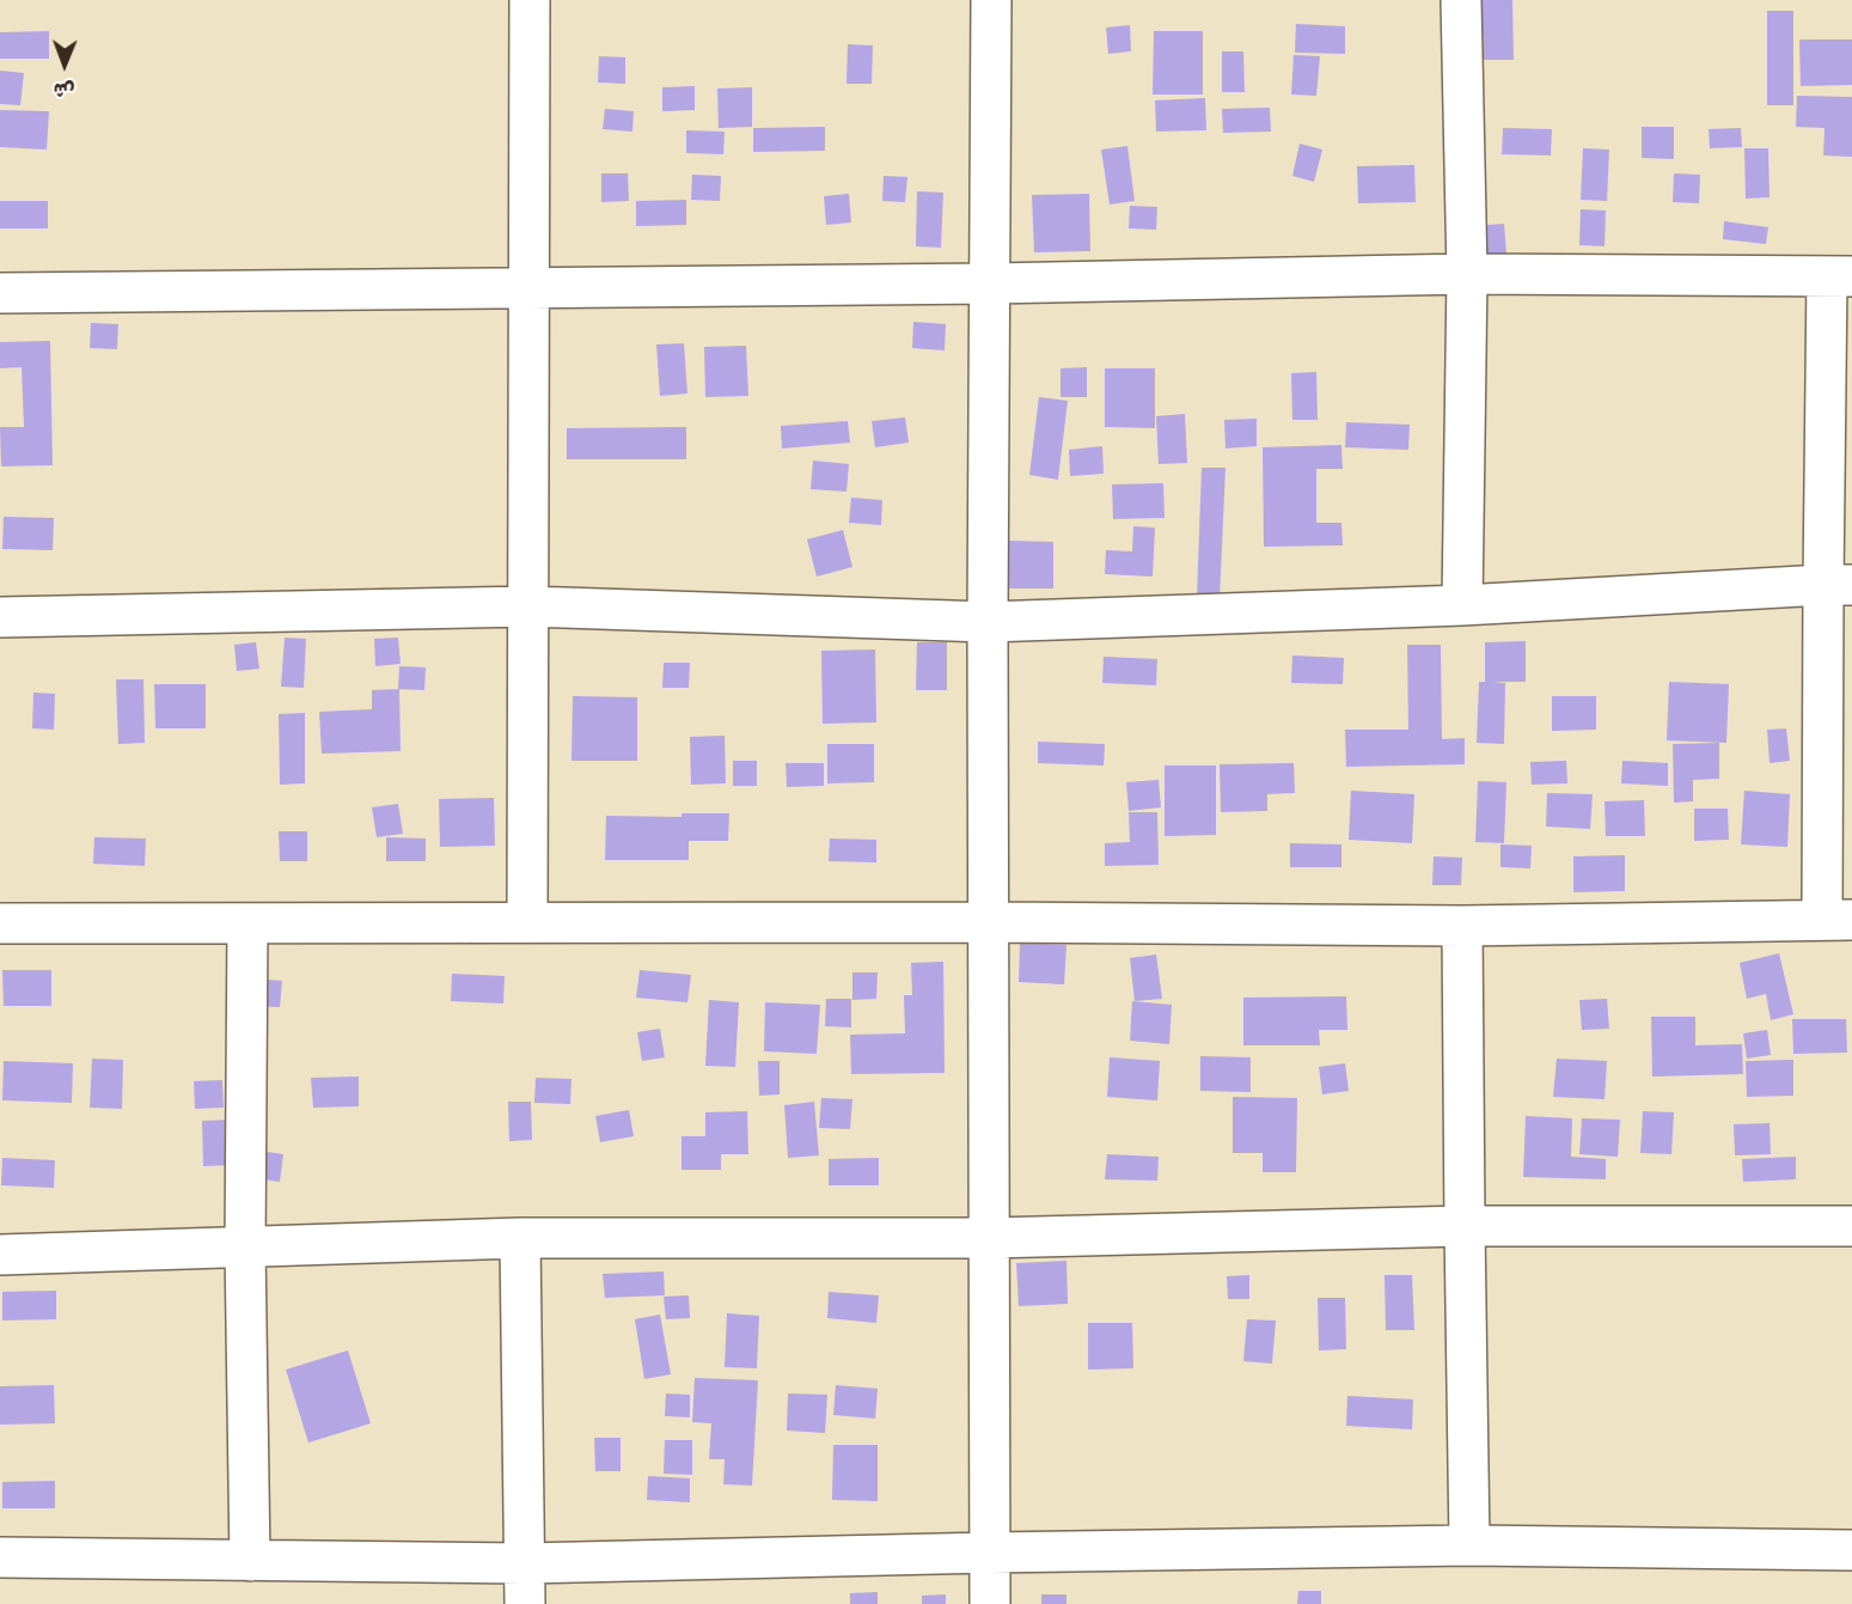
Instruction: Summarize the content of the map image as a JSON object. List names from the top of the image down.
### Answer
{
  "north": "bottom"
}
